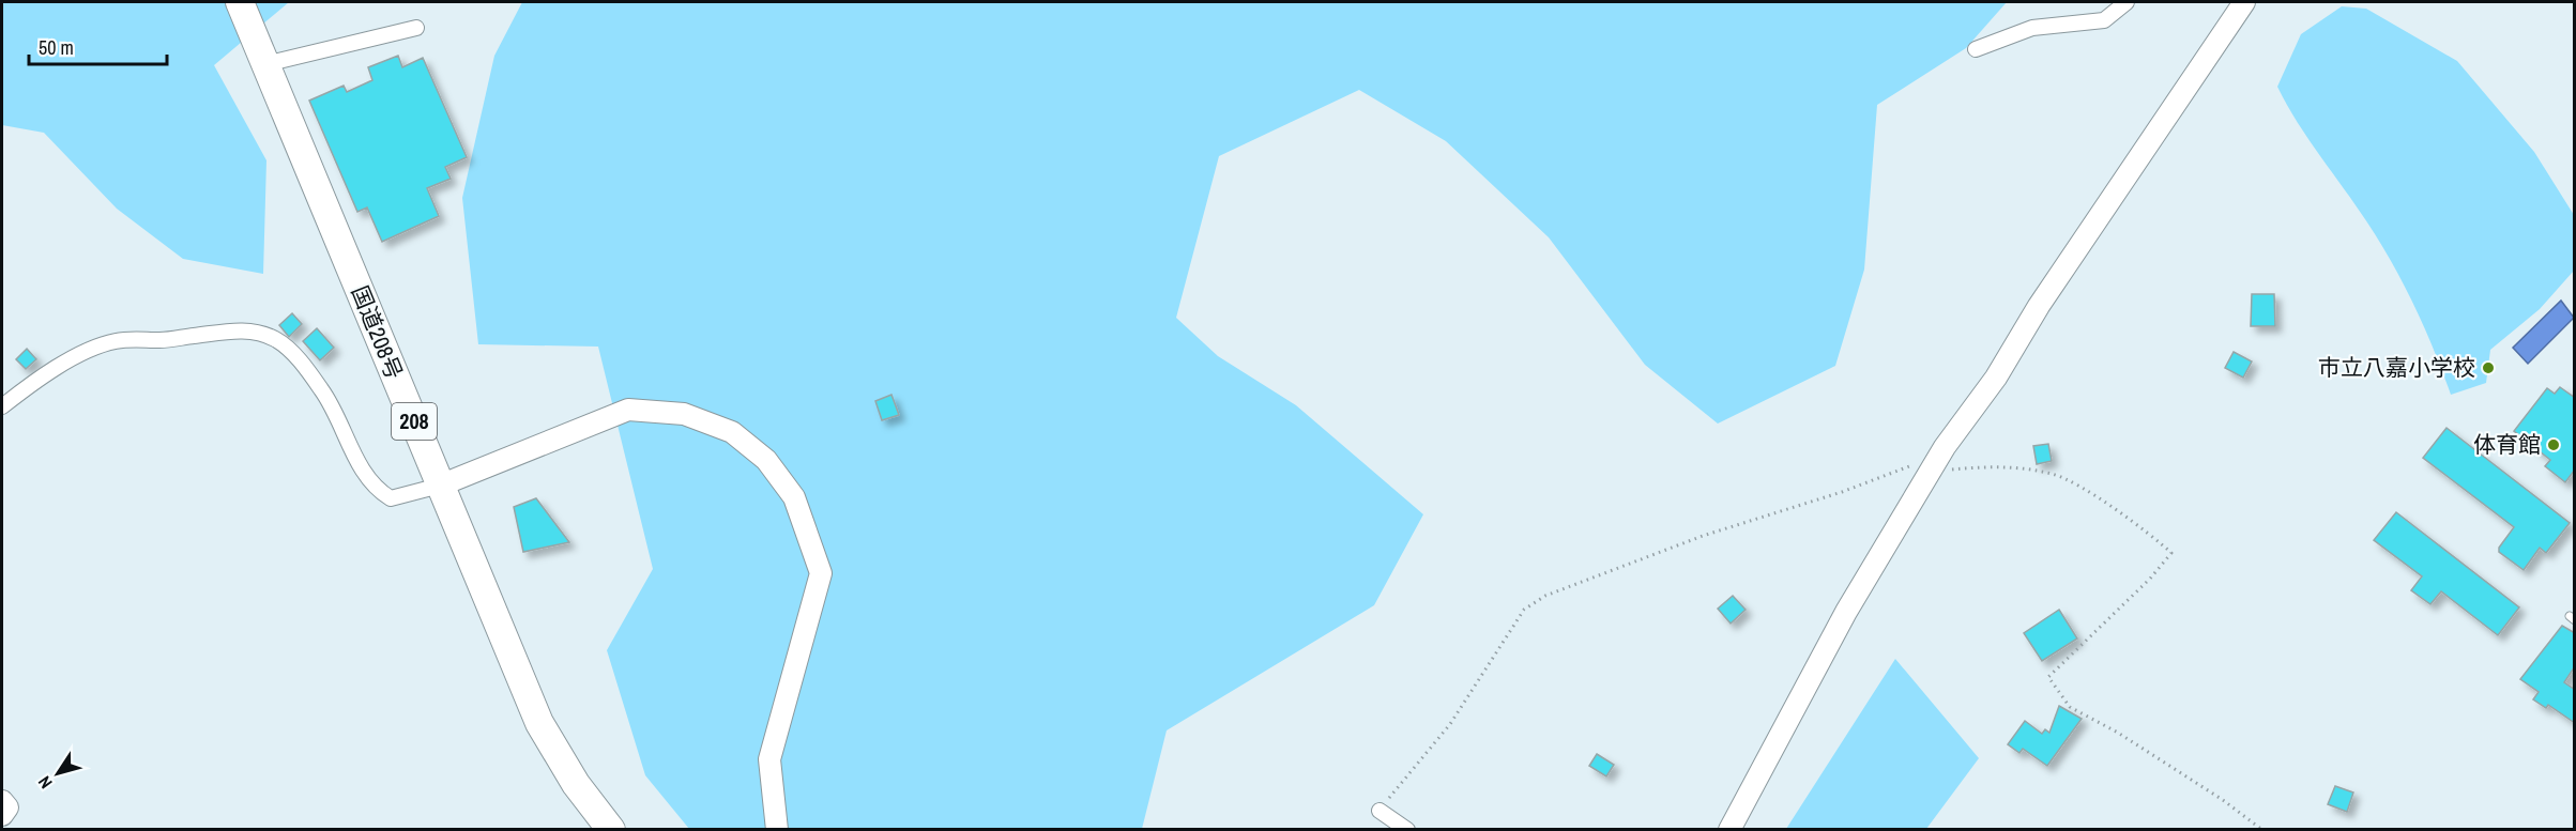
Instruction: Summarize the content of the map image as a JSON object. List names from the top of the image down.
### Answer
{
  "streets": {
    "highway": ["国道208号", "208"]
  },
  "places": ["市立八嘉小学校", "体育館"],
  "scale_bar": "50 m",
  "north": "bottom left"
}
